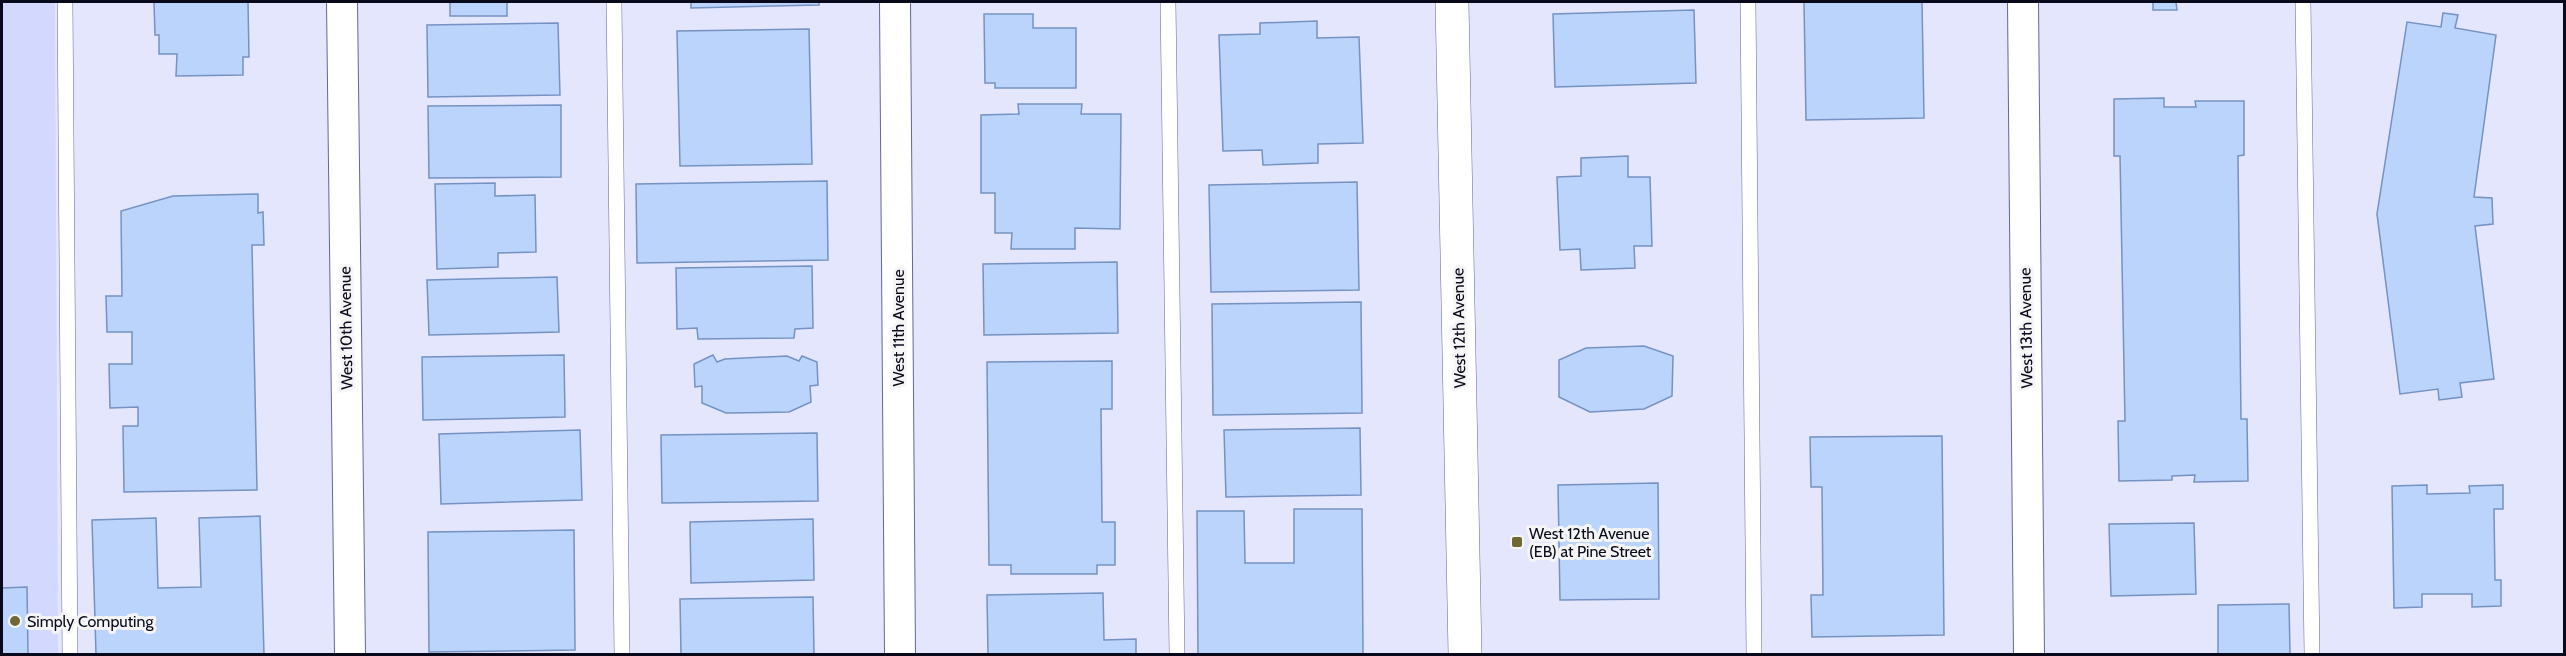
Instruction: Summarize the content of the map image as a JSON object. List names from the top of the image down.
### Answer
{
  "streets": {
    "street": [
      "West 10th Avenue",
      "West 11th Avenue",
      "West 12th Avenue",
      "West 13th Avenue"
    ]
  },
  "places": {
    "transit": ["West 12th Avenue (EB) at Pine Street"],
    "other": ["Simply Computing"]
  }
}
